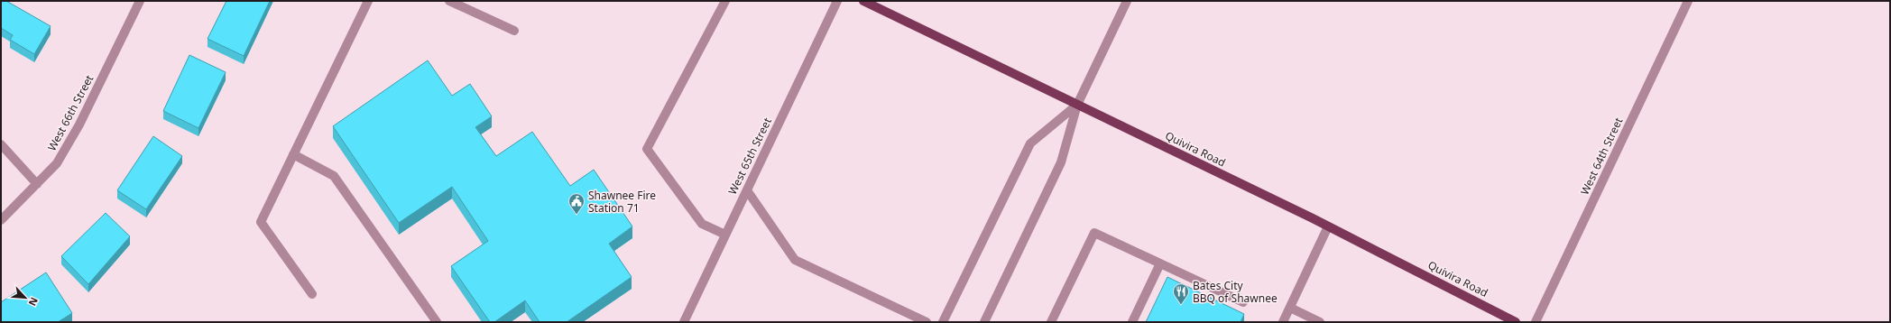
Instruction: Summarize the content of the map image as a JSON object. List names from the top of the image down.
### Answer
{
  "streets": {
    "main road": ["Quivira Road"],
    "street": ["West 66th Street", "West 65th Street", "West 64th Street"]
  },
  "places": {
    "public building": ["Shawnee Fire Station 71"],
    "restaurant": ["Bates City BBQ of Shawnee"]
  },
  "north": "bottom right"
}
